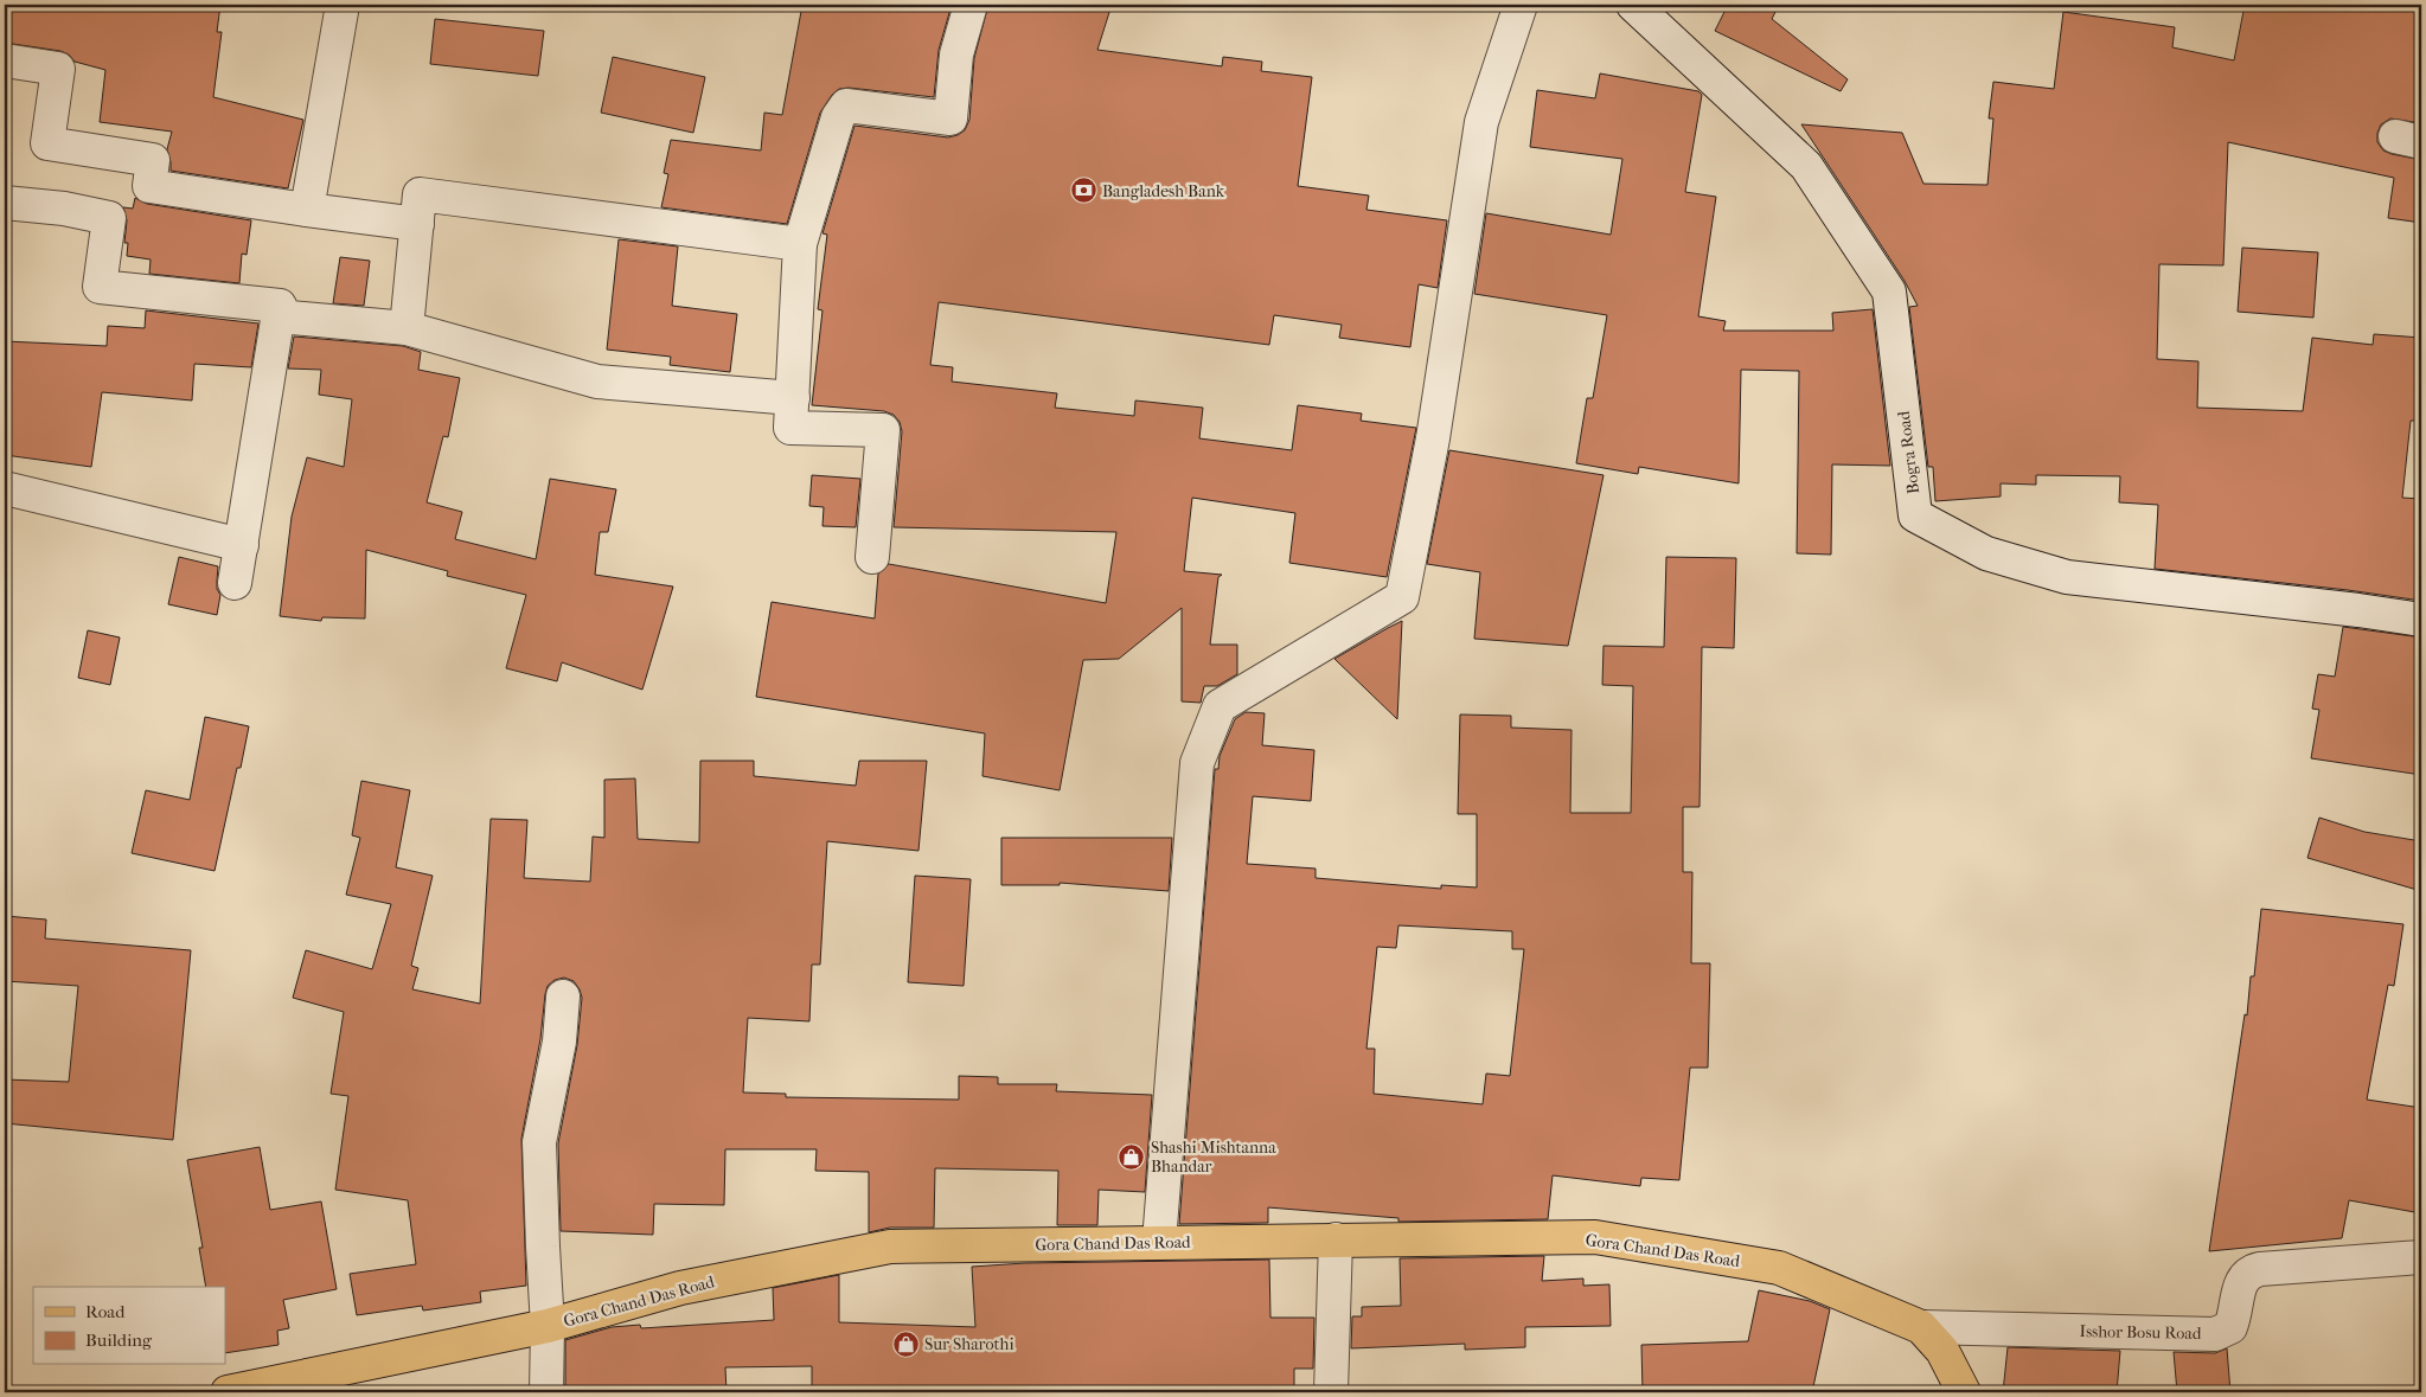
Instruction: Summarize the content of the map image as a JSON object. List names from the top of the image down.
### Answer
{
  "streets": {
    "main road": ["Gora Chand Das Road"],
    "street": ["Bogra Road", "Isshor Bosu Road"]
  },
  "crossings": [
    ["Gora Chand Das Road", "Isshor Bosu Road"]
  ],
  "places": {
    "bank": ["Bangladesh Bank"],
    "shop": ["Shashi Mishtanna Bhandar", "Sur Sharothi"]
  },
  "legend": ["Road", "Building"]
}
